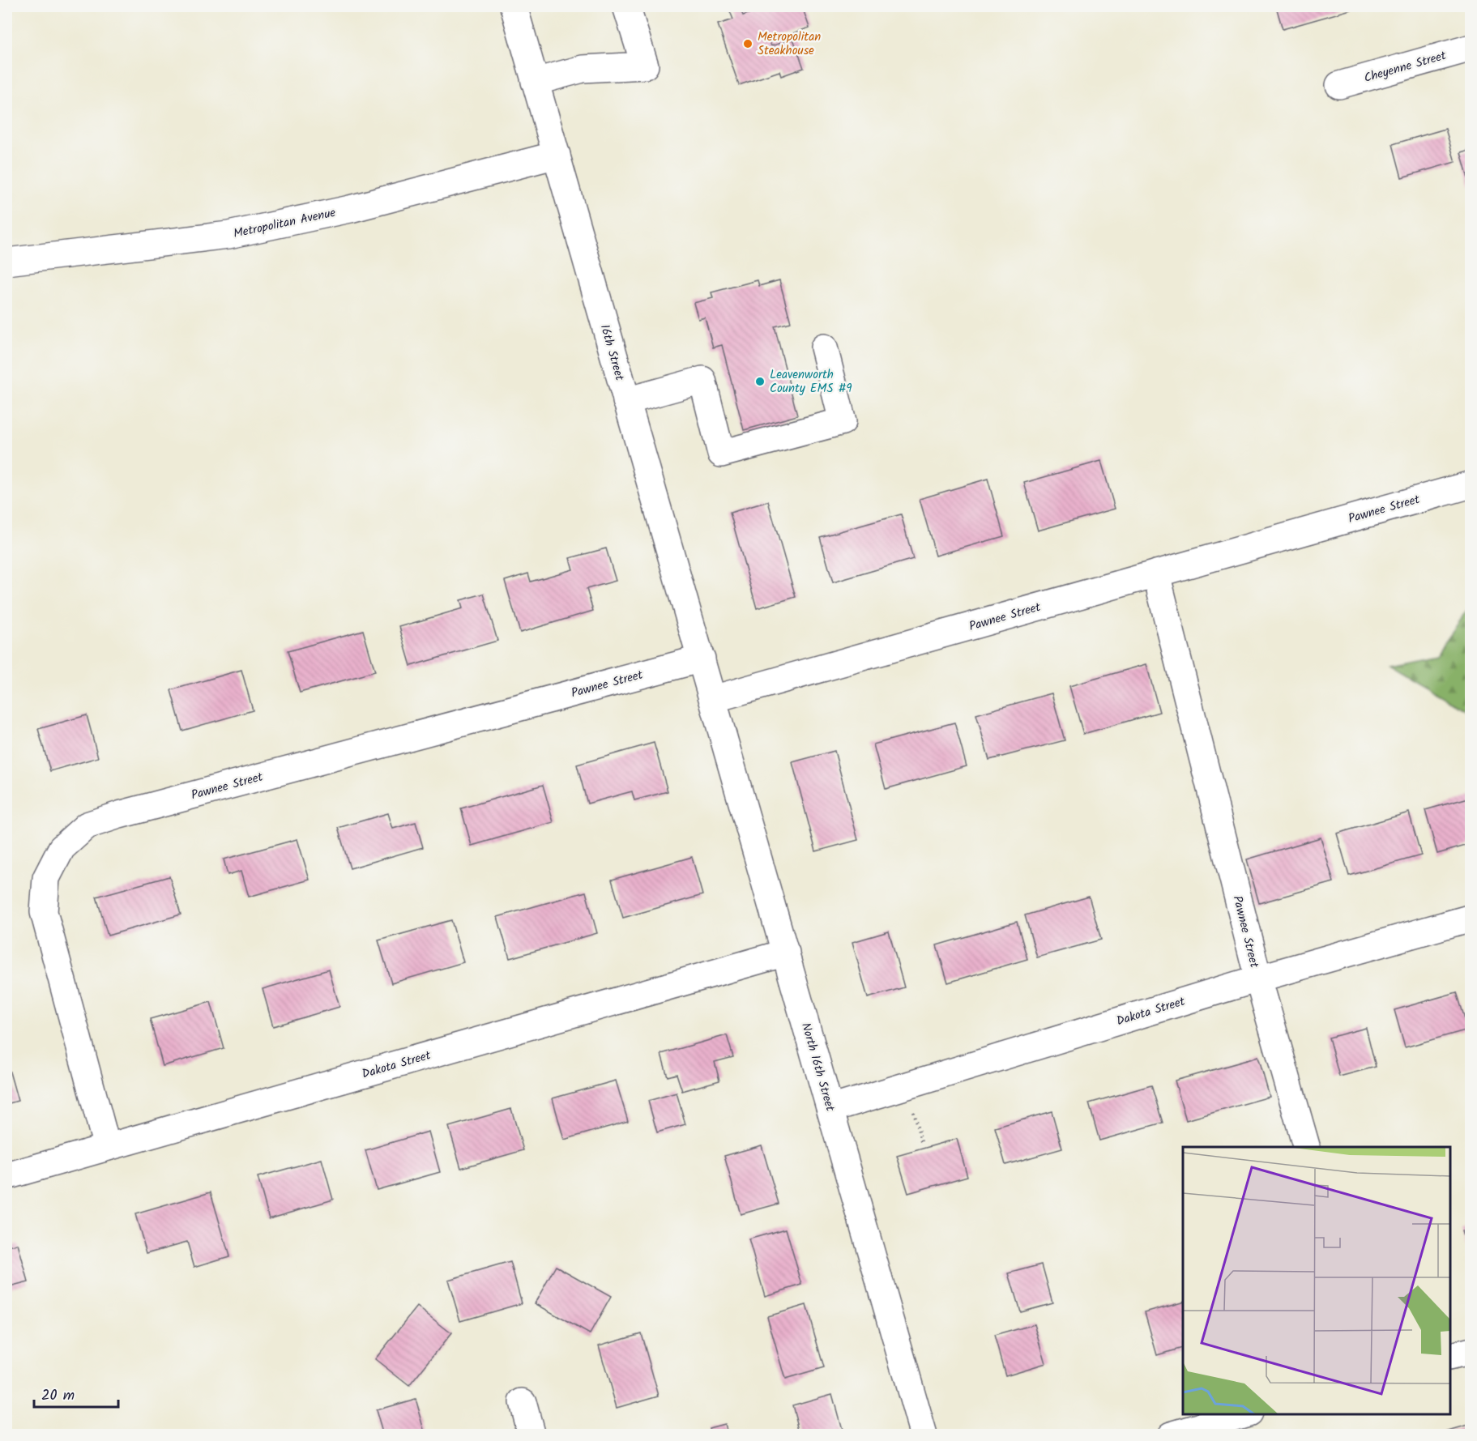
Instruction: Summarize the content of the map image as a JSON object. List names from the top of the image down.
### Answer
{
  "streets": {
    "street": [
      "Cheyenne Street",
      "Metropolitan Avenue",
      "16th Street",
      "Pawnee Street",
      "Dakota Street",
      "North 16th Street"
    ]
  },
  "crossings": [
    ["Metropolitan Avenue", "16th Street"],
    ["16th Street", "Pawnee Street"],
    ["16th Street", "North 16th Street"],
    ["Pawnee Street", "Dakota Street"],
    ["Pawnee Street", "North 16th Street"],
    ["Dakota Street", "North 16th Street"]
  ],
  "places": ["Metropolitan Steakhouse", "Leavenworth County EMS #9"],
  "scale_bar": "20 m"
}
